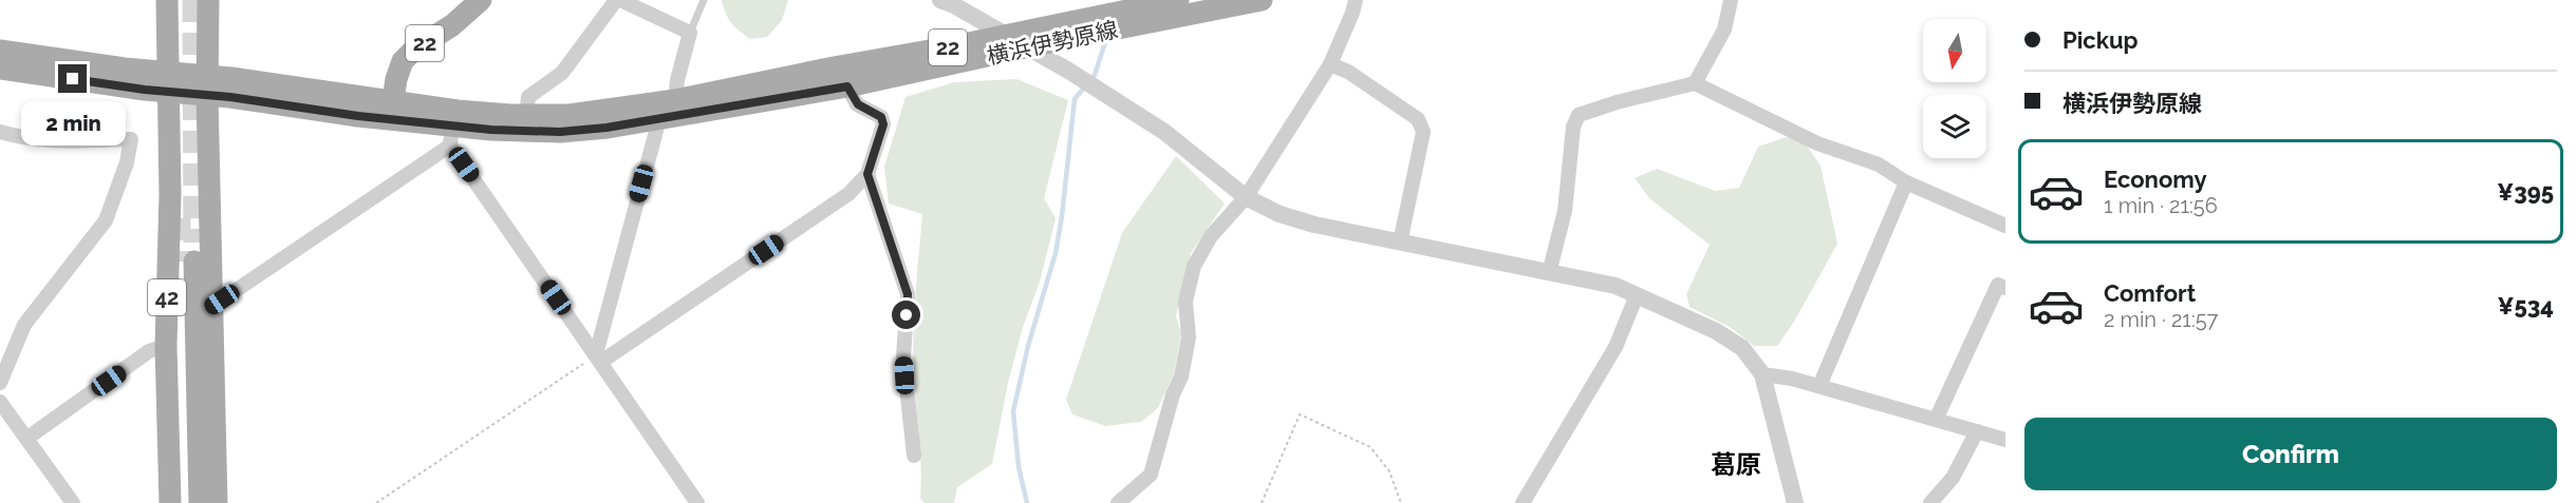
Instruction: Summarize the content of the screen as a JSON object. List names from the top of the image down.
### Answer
{
  "streets": {
    "main road": ["22", "横浜伊勢原線", "42"]
  },
  "crossings": [
    ["22", "横浜伊勢原線"],
    ["横浜伊勢原線", "42"]
  ],
  "districts": ["葛原"],
  "north": "bottom",
  "page": {
    "banner": ["Pickup", "横浜伊勢原線"],
    "bubble": "2 min",
    "list": [
      {
        "name": "Economy",
        "note": "1 min · 21:56",
        "value": "¥395"
      },
      {
        "name": "Comfort",
        "note": "2 min · 21:57",
        "value": "¥534"
      }
    ],
    "buttons": "Confirm"
  }
}
